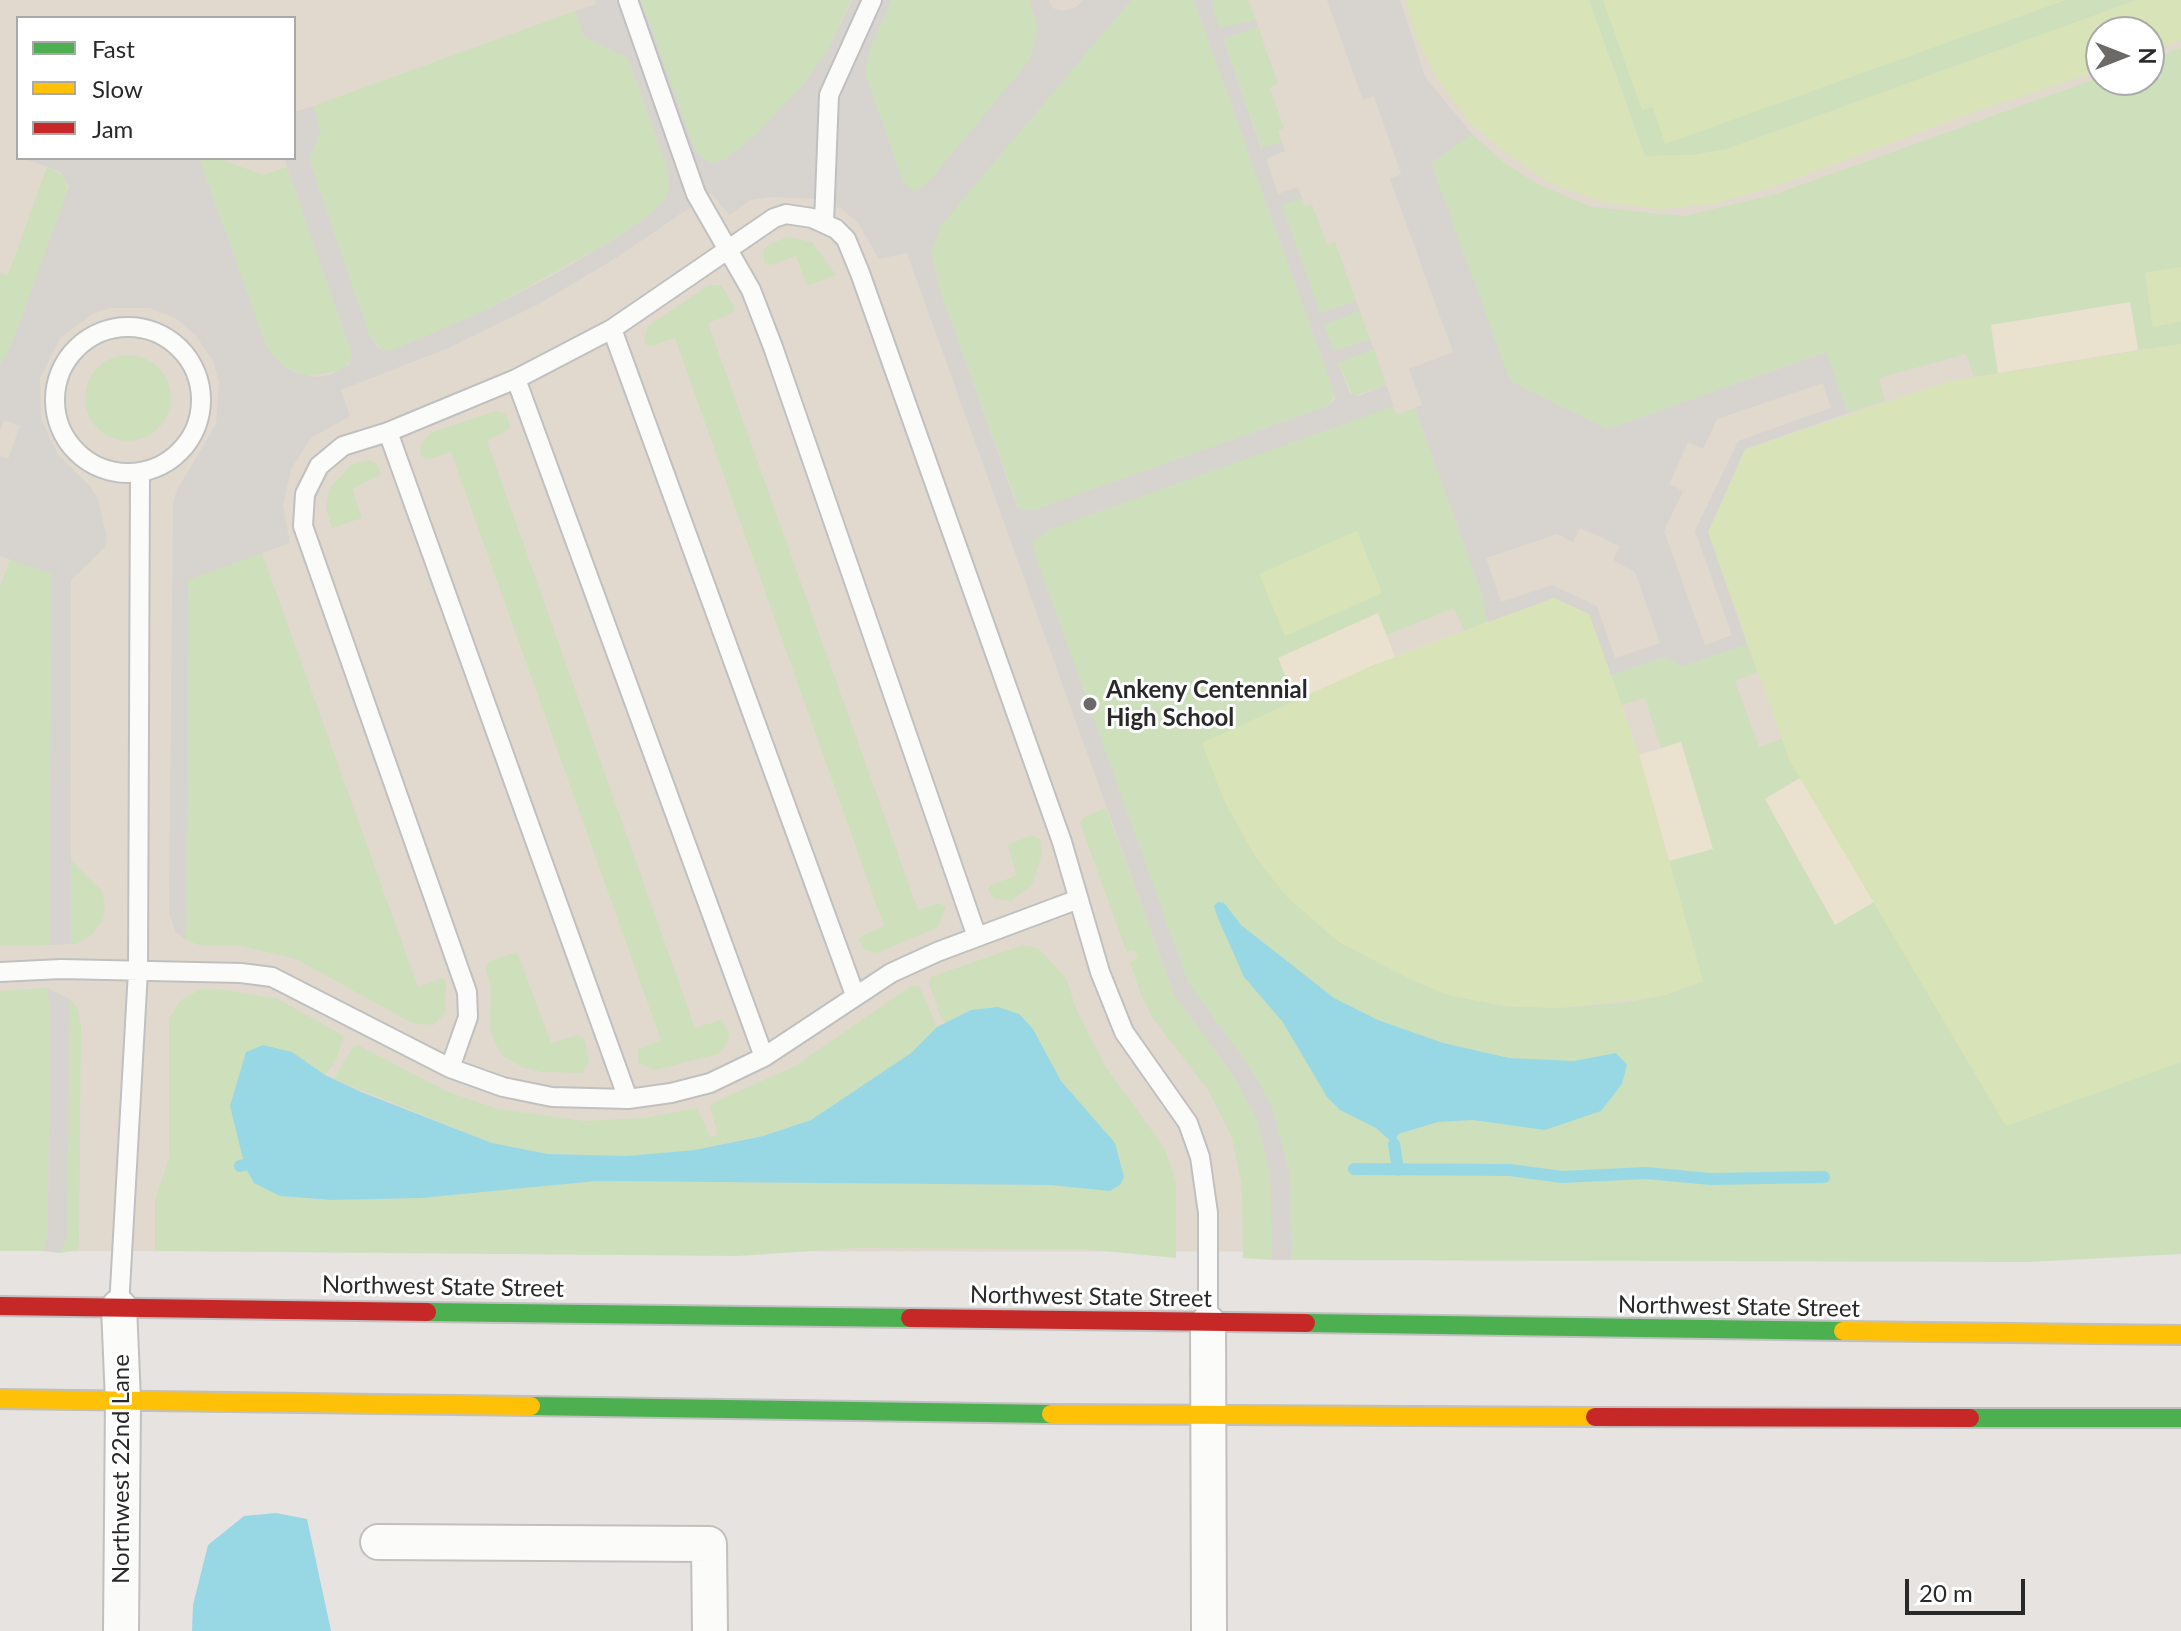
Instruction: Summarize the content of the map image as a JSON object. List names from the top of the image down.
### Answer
{
  "streets": {
    "main road": ["Northwest State Street"],
    "street": ["Northwest 22nd Lane"]
  },
  "crossings": [
    ["Northwest State Street", "Northwest 22nd Lane"]
  ],
  "places": ["Ankeny Centennial High School"],
  "legend": ["Fast", "Slow", "Jam"],
  "scale_bar": "20 m",
  "north": "right"
}
